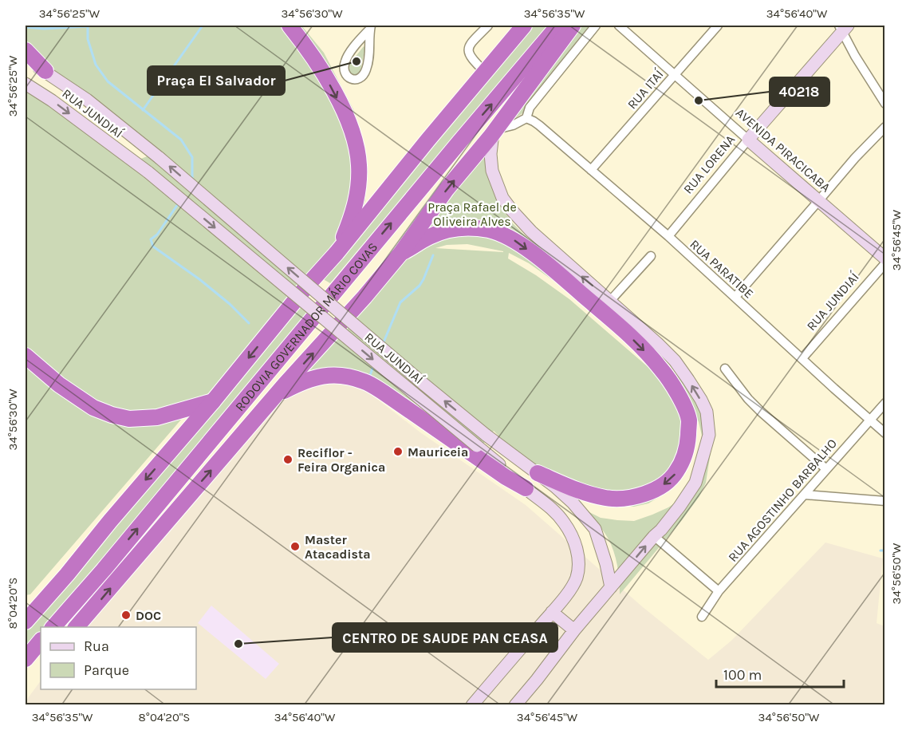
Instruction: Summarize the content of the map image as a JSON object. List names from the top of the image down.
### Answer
{
  "streets": {
    "highway": ["RODOVIA GOVERNADOR MÁRIO COVAS"],
    "main road": ["RUA JUNDIAÍ", "AVENIDA PIRACICABA", "RUA LORENA"],
    "street": ["RUA ITAÍ", "RUA PARATIBE", "RUA AGOSTINHO BARBALHO"]
  },
  "crossings": [
    ["RUA ITAÍ", "AVENIDA PIRACICABA"],
    ["RUA ITAÍ", "RUA PARATIBE"],
    ["RUA JUNDIAÍ", "RUA PARATIBE"],
    ["AVENIDA PIRACICABA", "RUA LORENA"],
    ["RUA LORENA", "RUA PARATIBE"],
    ["RUA PARATIBE", "RUA AGOSTINHO BARBALHO"]
  ],
  "parks": ["Praça Rafael de Oliveira Alves"],
  "places": [
    "Praça El Salvador",
    "40218",
    "Mauriceia",
    "Reciflor - Feira Organica",
    "Master Atacadista",
    "DOC",
    "CENTRO DE SAUDE PAN CEASA"
  ],
  "legend": ["Rua", "Parque"],
  "scale_bar": "100 m",
  "coordinates": [
    "34°56'25\"W",
    "34°56'30\"W",
    "34°56'35\"W",
    "34°56'40\"W",
    "34°56'45\"W",
    "34°56'50\"W",
    "8°04'20\"S"
  ]
}
